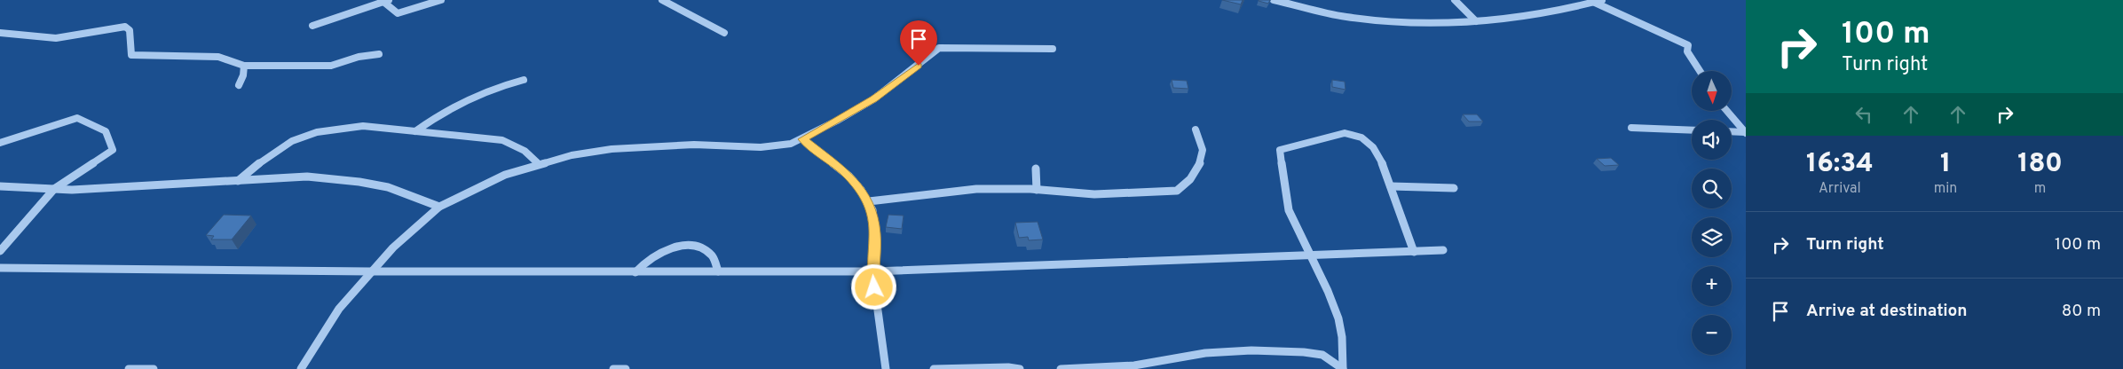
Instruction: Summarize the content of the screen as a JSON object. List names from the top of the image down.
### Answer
{
  "north": "bottom",
  "page": {
    "turn": ["100 m", "Turn right"],
    "map_buttons": ["+", "−"],
    "eta": [
      "16:34",
      "Arrival",
      "1",
      "min",
      "180",
      "m"
    ],
    "list": [
      {
        "name": "Turn right",
        "value": "100 m"
      },
      {
        "name": "Arrive at destination",
        "value": "80 m"
      }
    ]
  }
}
